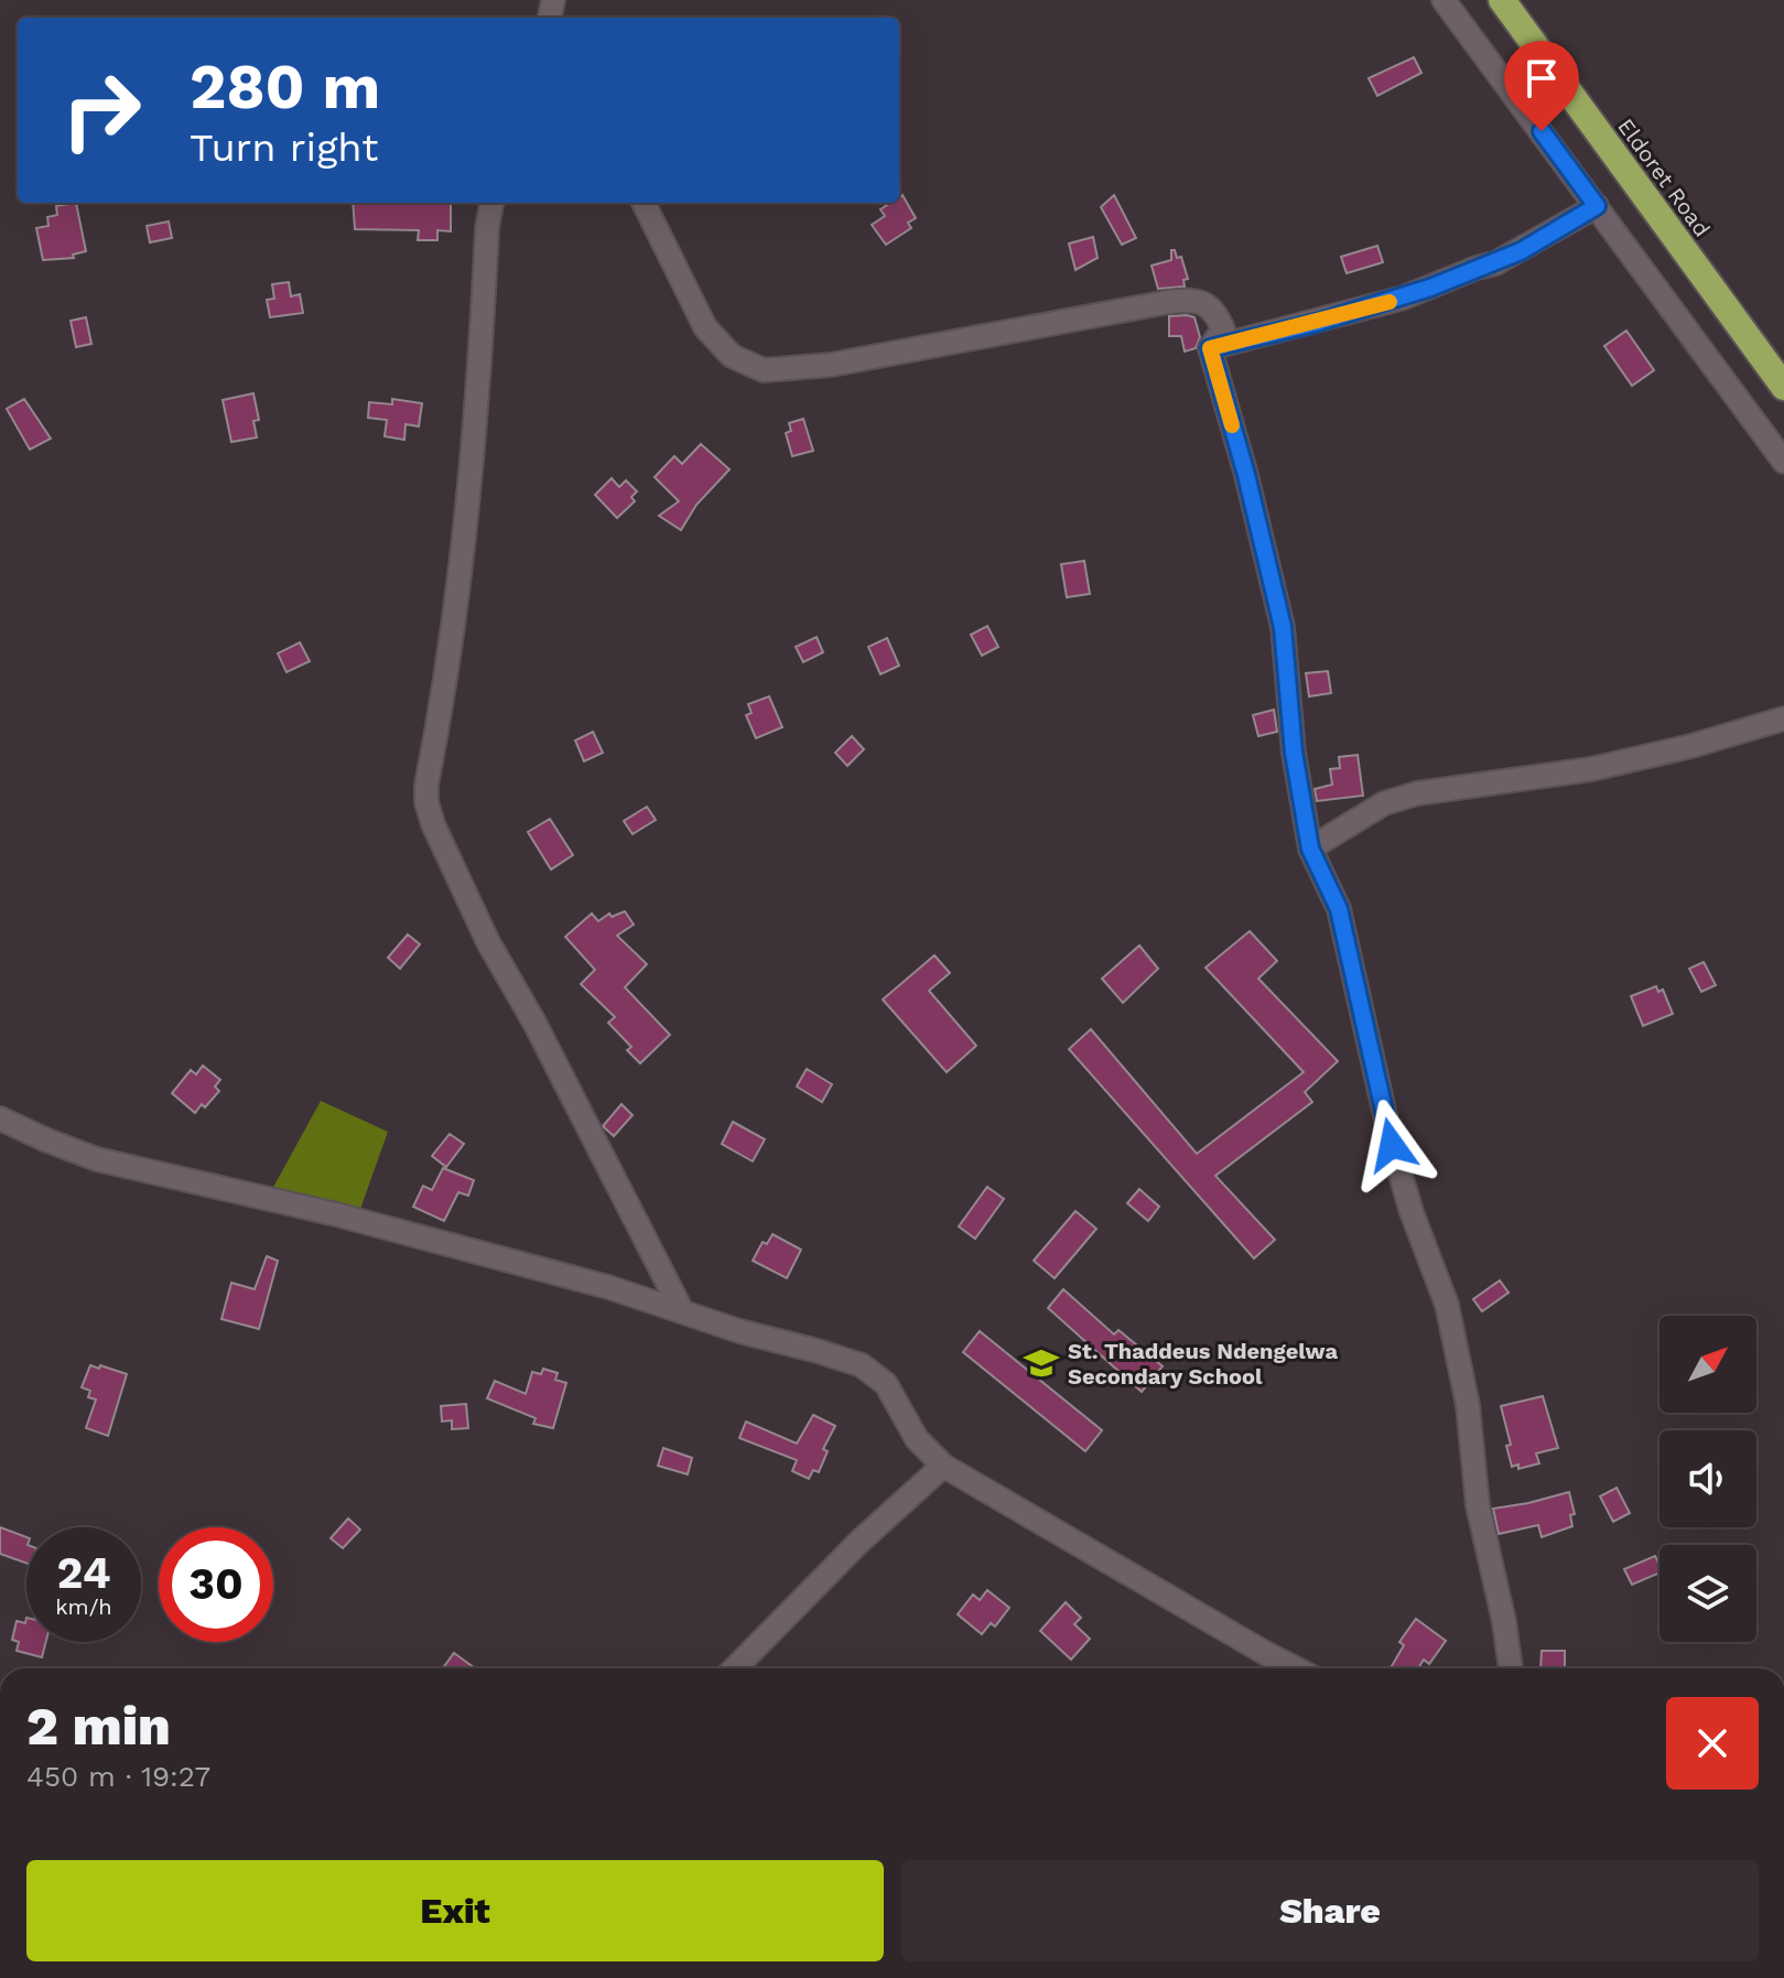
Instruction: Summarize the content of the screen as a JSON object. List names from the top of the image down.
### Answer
{
  "streets": {
    "highway": ["Eldoret Road"]
  },
  "places": {
    "school or university": ["St. Thaddeus Ndengelwa Secondary School"]
  },
  "north": "top right",
  "page": {
    "turn": ["280 m", "Turn right"],
    "speed": "24 km/h",
    "limit": "30",
    "heading": ["2 min", "450 m · 19:27"],
    "buttons": ["Exit", "Share"]
  }
}
